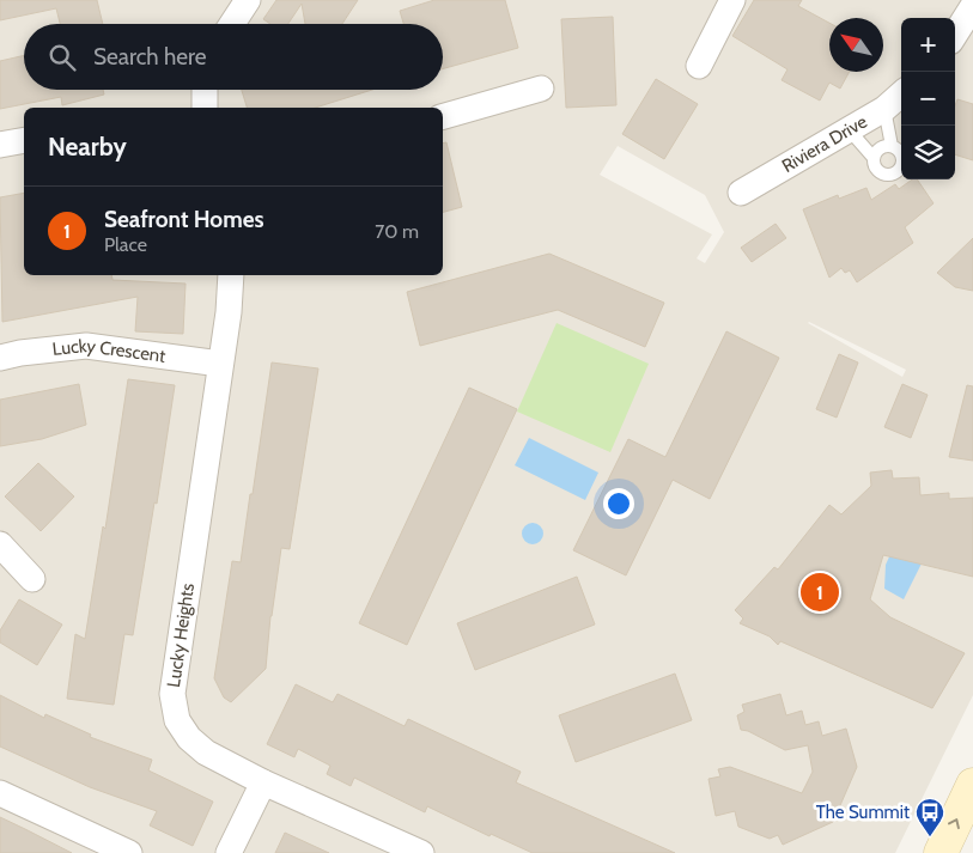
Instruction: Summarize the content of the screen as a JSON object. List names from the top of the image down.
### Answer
{
  "streets": {
    "street": ["Riviera Drive", "Lucky Crescent", "Lucky Heights"]
  },
  "crossings": [
    ["Lucky Crescent", "Lucky Heights"]
  ],
  "places": {
    "bus stop": ["The Summit"]
  },
  "north": "top left",
  "page": {
    "map_buttons": ["+", "−"],
    "search": "Search here",
    "heading": "Nearby",
    "list": [
      {
        "mark": "1",
        "name": "Seafront Homes",
        "note": "Place",
        "value": "70 m"
      }
    ],
    "pins": "1"
  }
}
